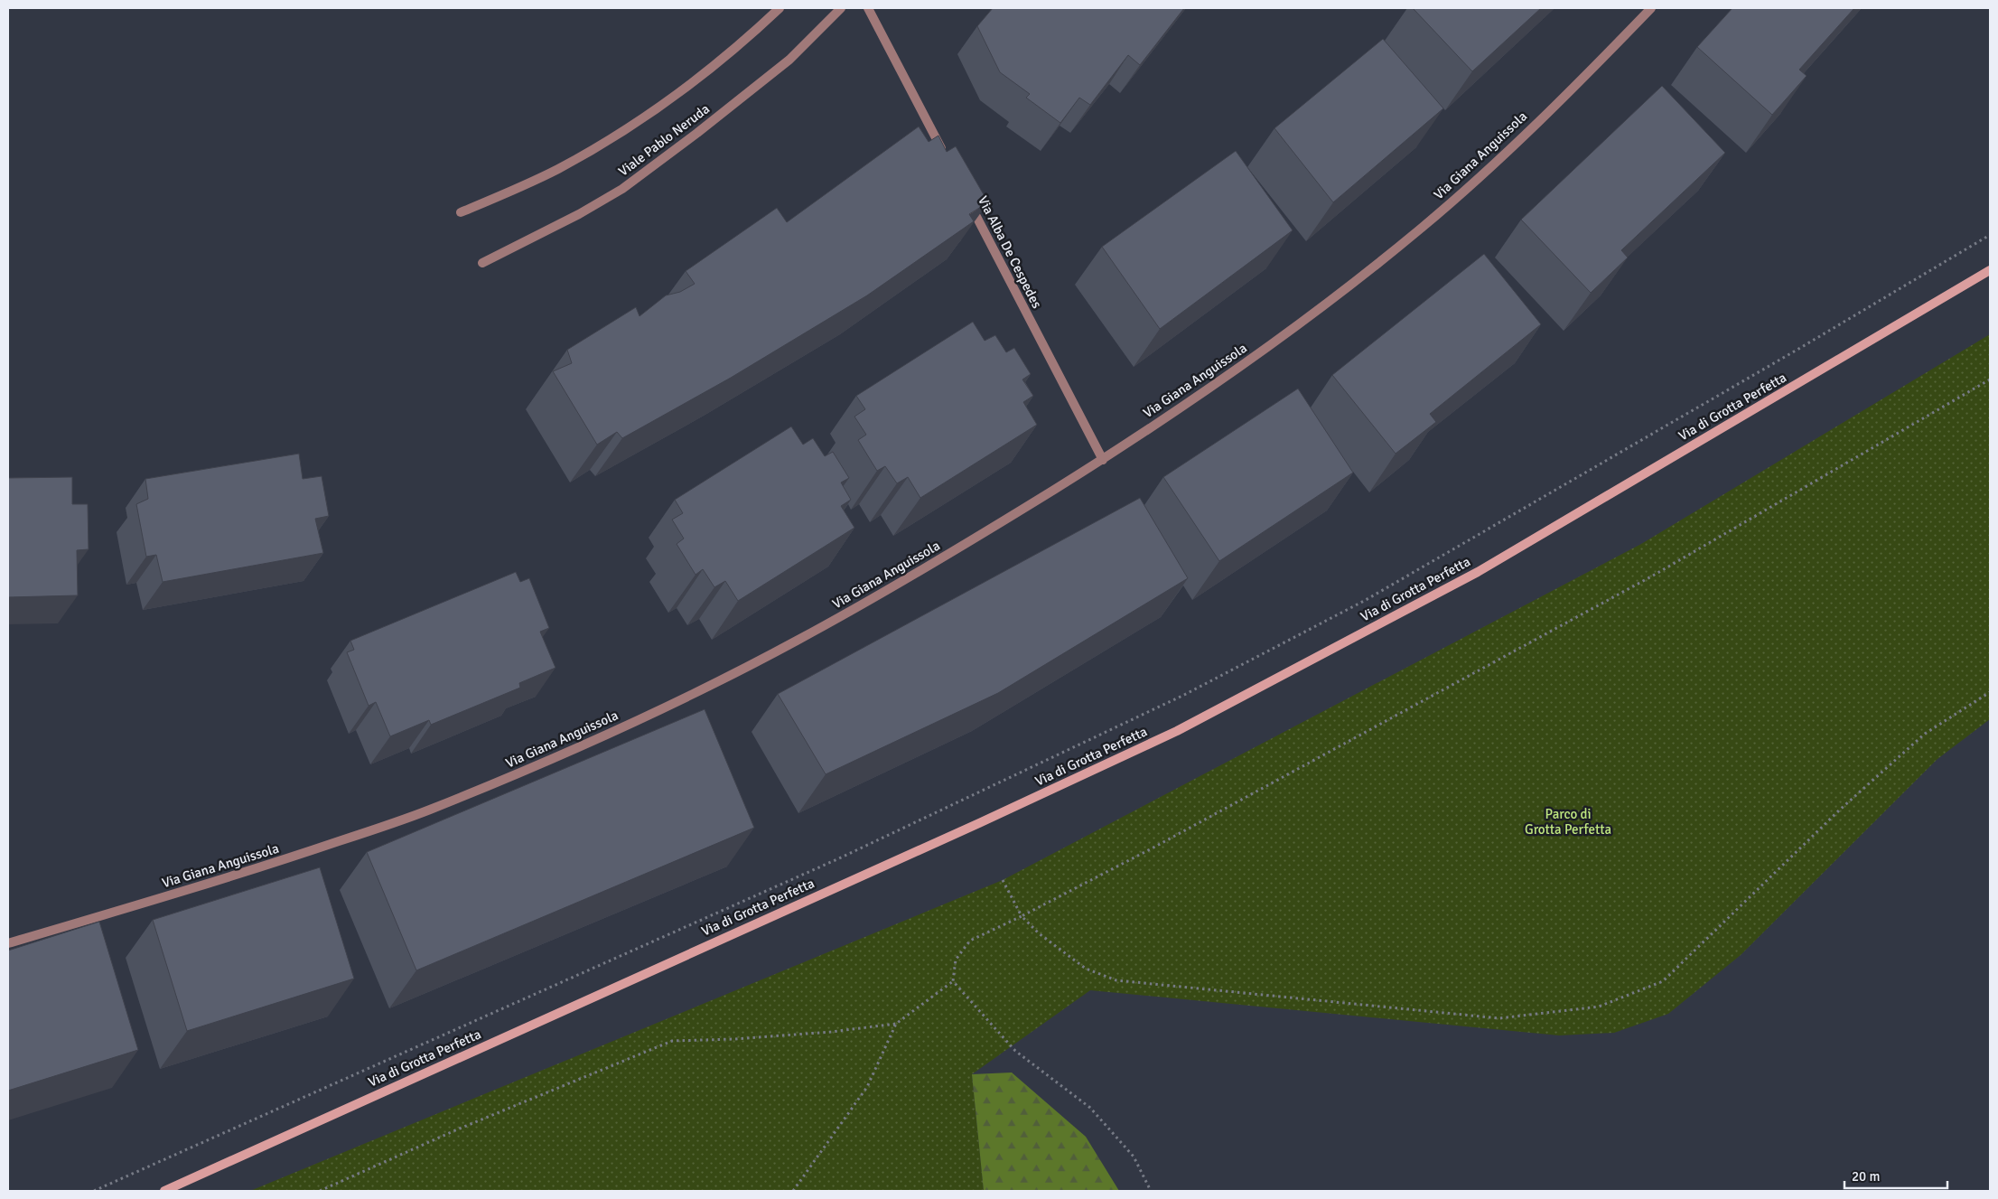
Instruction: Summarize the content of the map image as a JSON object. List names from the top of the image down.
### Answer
{
  "streets": {
    "street": [
      "Viale Pablo Neruda",
      "Via Giana Anguissola",
      "Via Alba De Cespedes",
      "Via di Grotta Perfetta"
    ]
  },
  "crossings": [
    ["Via Giana Anguissola", "Via Alba De Cespedes"]
  ],
  "parks": ["Parco di Grotta Perfetta"],
  "scale_bar": "20 m"
}
